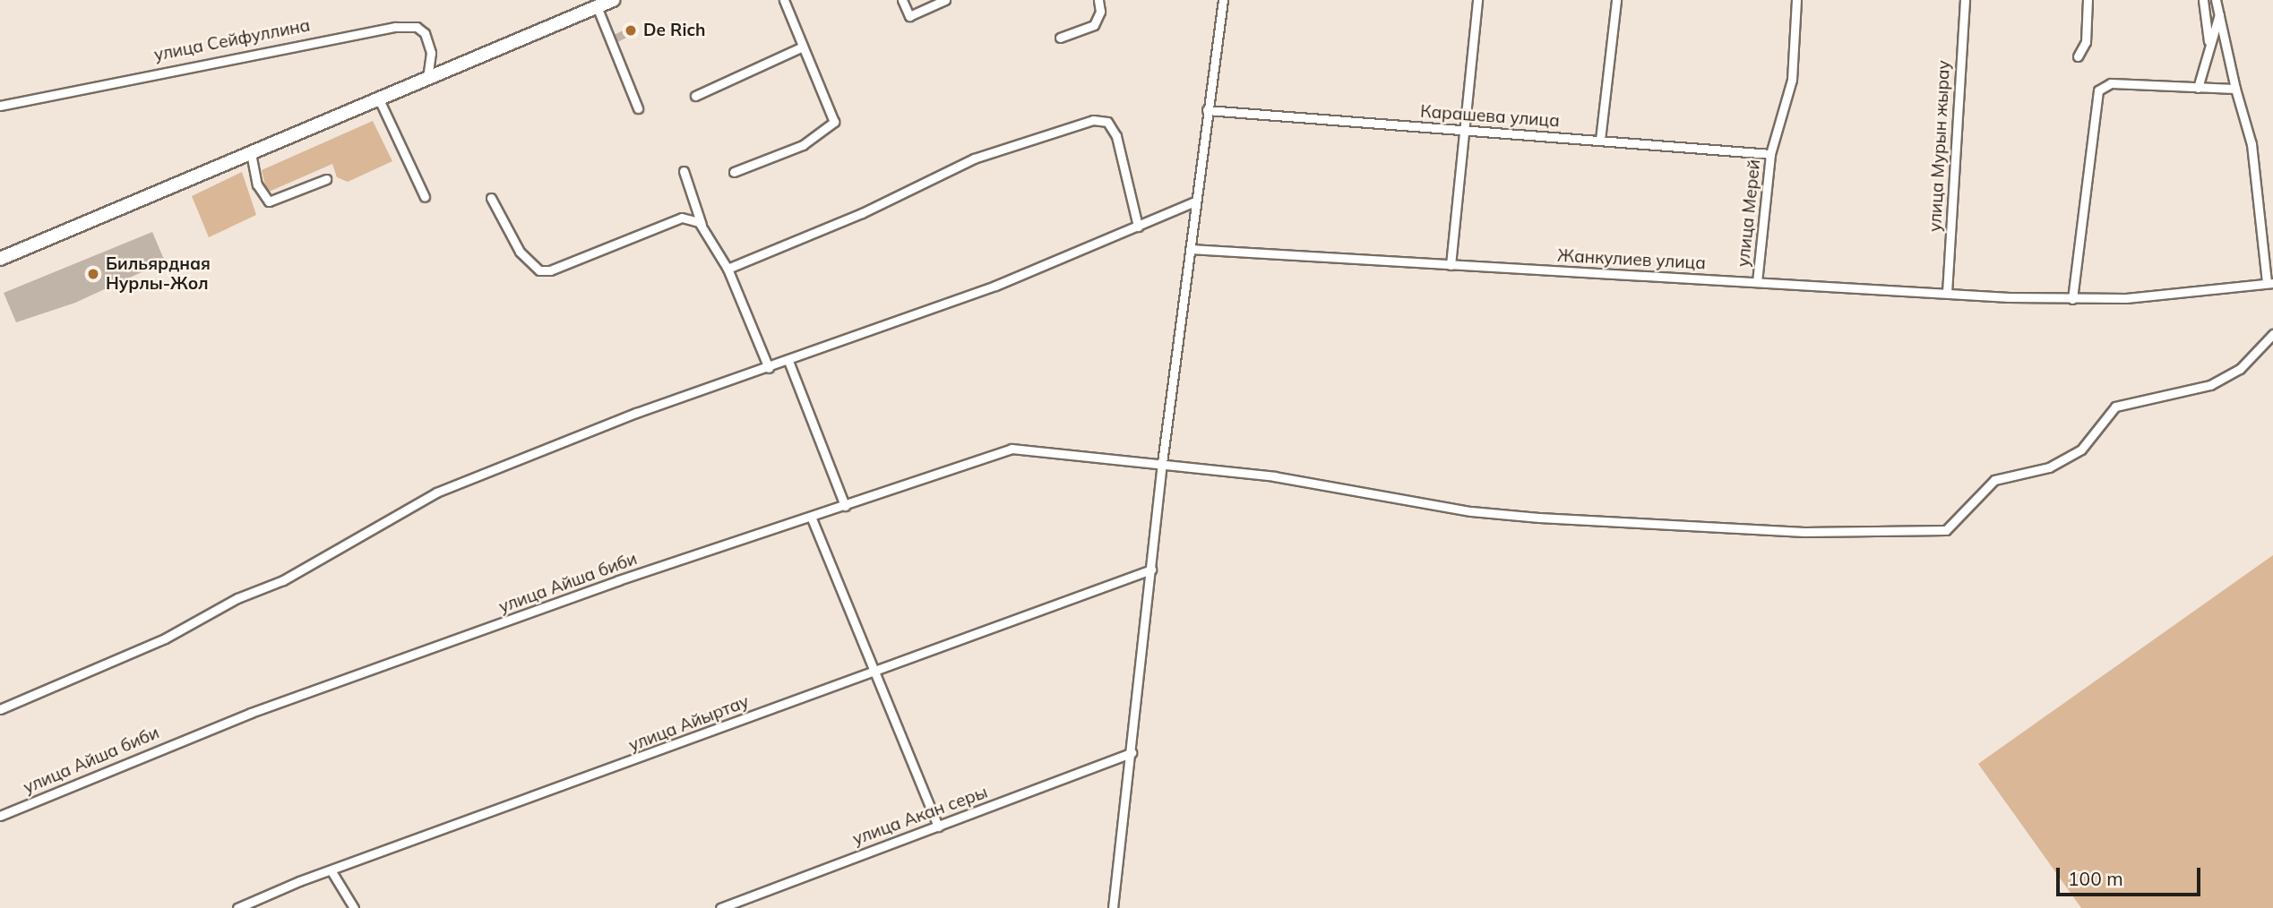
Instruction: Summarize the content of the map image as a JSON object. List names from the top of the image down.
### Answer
{
  "streets": {
    "street": [
      "улица Сейфуллина",
      "Карашева улица",
      "улица Мурын жырау",
      "улица Мерей",
      "Жанкулиев улица",
      "улица Айша биби",
      "улица Айыртау",
      "улица Акан серы"
    ]
  },
  "crossings": [
    ["Карашева улица", "улица Мерей"],
    ["улица Мурын жырау", "Жанкулиев улица"],
    ["улица Мерей", "Жанкулиев улица"]
  ],
  "places": ["De Rich", "Бильярдная Нурлы-Жол"],
  "scale_bar": "100 m"
}
